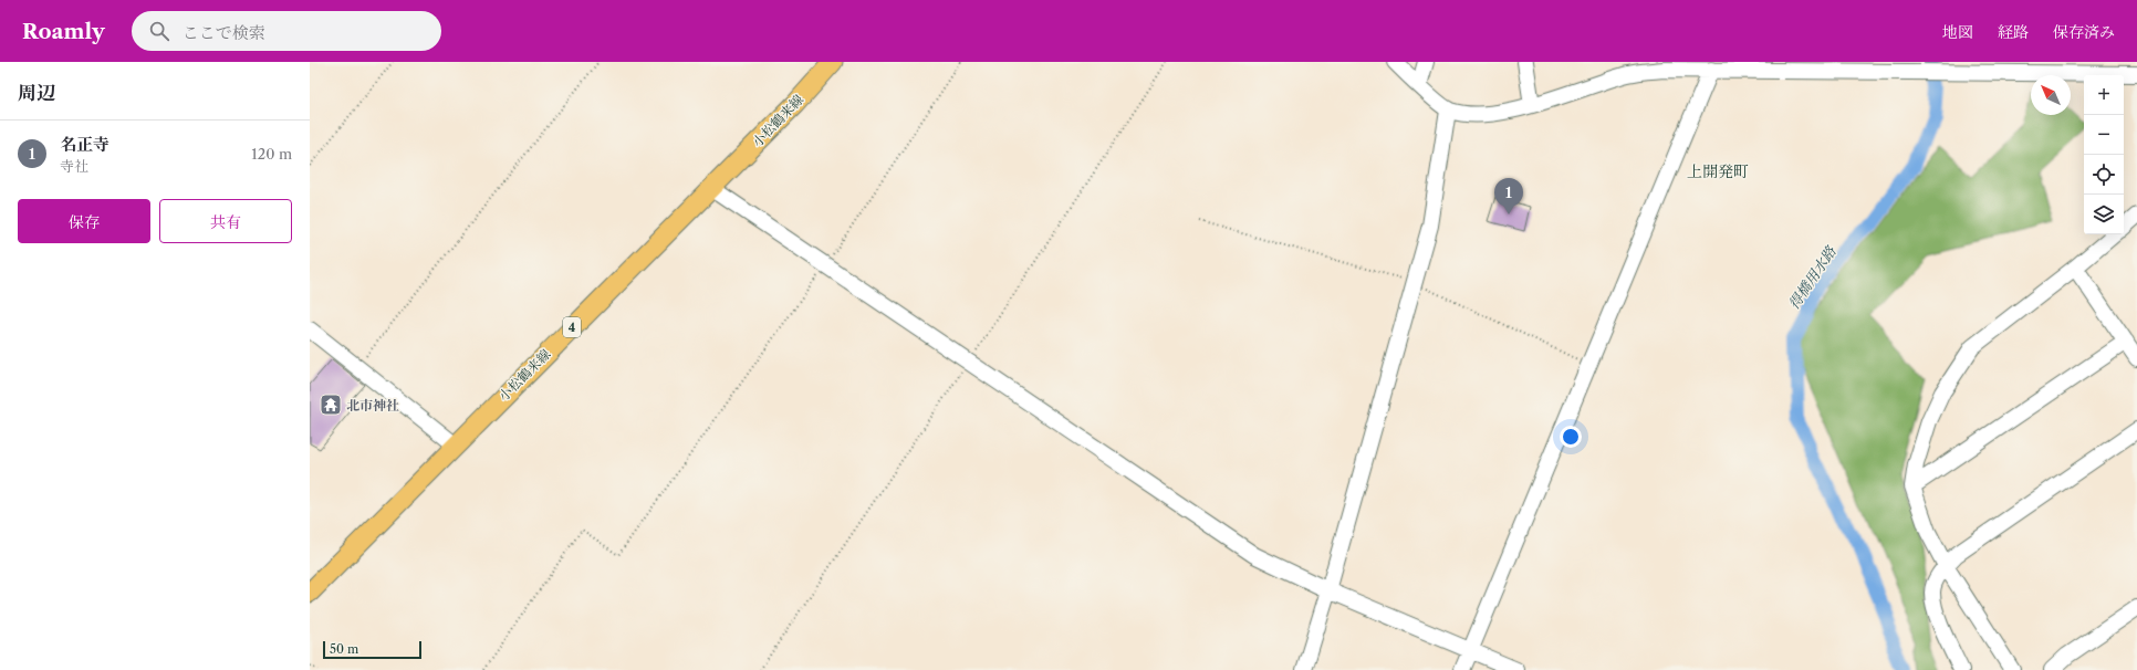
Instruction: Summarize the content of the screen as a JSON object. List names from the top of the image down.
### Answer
{
  "streets": {
    "main road": ["小松鶴来線", "4"]
  },
  "districts": ["上開発町"],
  "water": ["得橋用水路"],
  "places": {
    "temple": ["北市神社"]
  },
  "scale_bar": "50 m",
  "north": "top left",
  "page": {
    "header": "Roamly",
    "search": "ここで検索",
    "nav": ["地図", "経路", "保存済み"],
    "heading": "周辺",
    "map_buttons": ["+", "−"],
    "list": [
      {
        "mark": "1",
        "name": "名正寺",
        "note": "寺社",
        "value": "120 m"
      }
    ],
    "pins": "1",
    "buttons": ["保存", "共有"],
    "scale": "50 m"
  }
}
